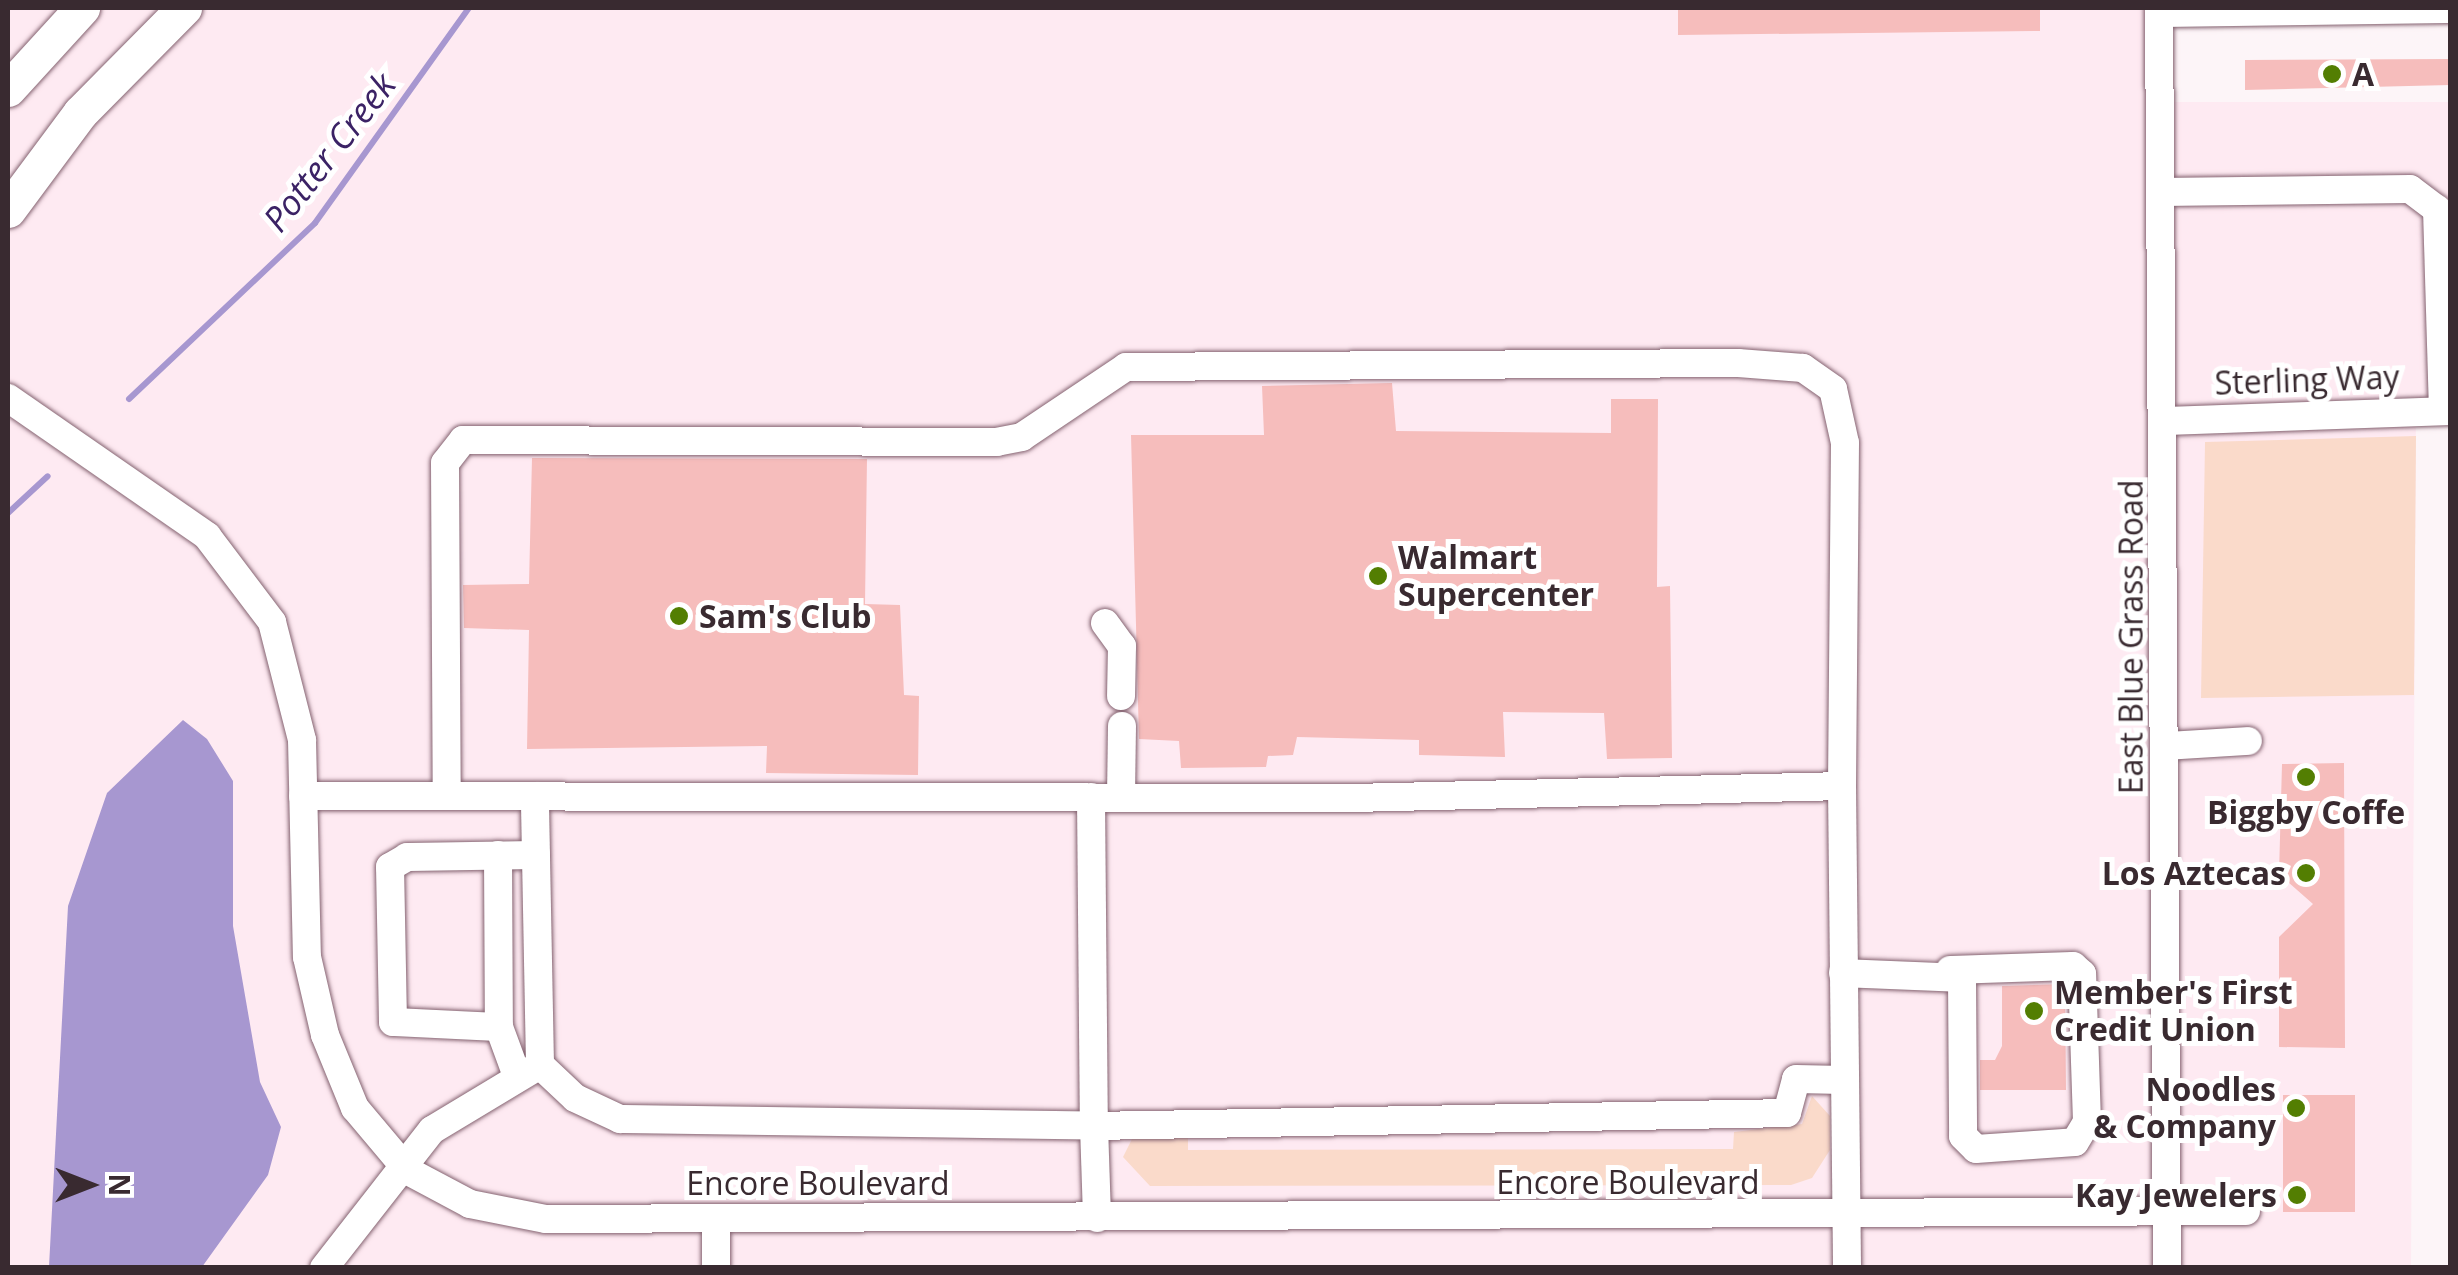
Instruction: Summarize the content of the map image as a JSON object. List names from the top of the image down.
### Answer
{
  "streets": {
    "street": ["Sterling Way", "East Blue Grass Road", "Encore Boulevard"]
  },
  "crossings": [
    ["Sterling Way", "East Blue Grass Road"],
    ["East Blue Grass Road", "Encore Boulevard"]
  ],
  "water": ["Potter Creek"],
  "places": [
    "A",
    "Walmart Supercenter",
    "Sam's Club",
    "Biggby Coffe",
    "Los Aztecas",
    "Member's First Credit Union",
    "Noodles & Company",
    "Kay Jewelers"
  ],
  "north": "right"
}
